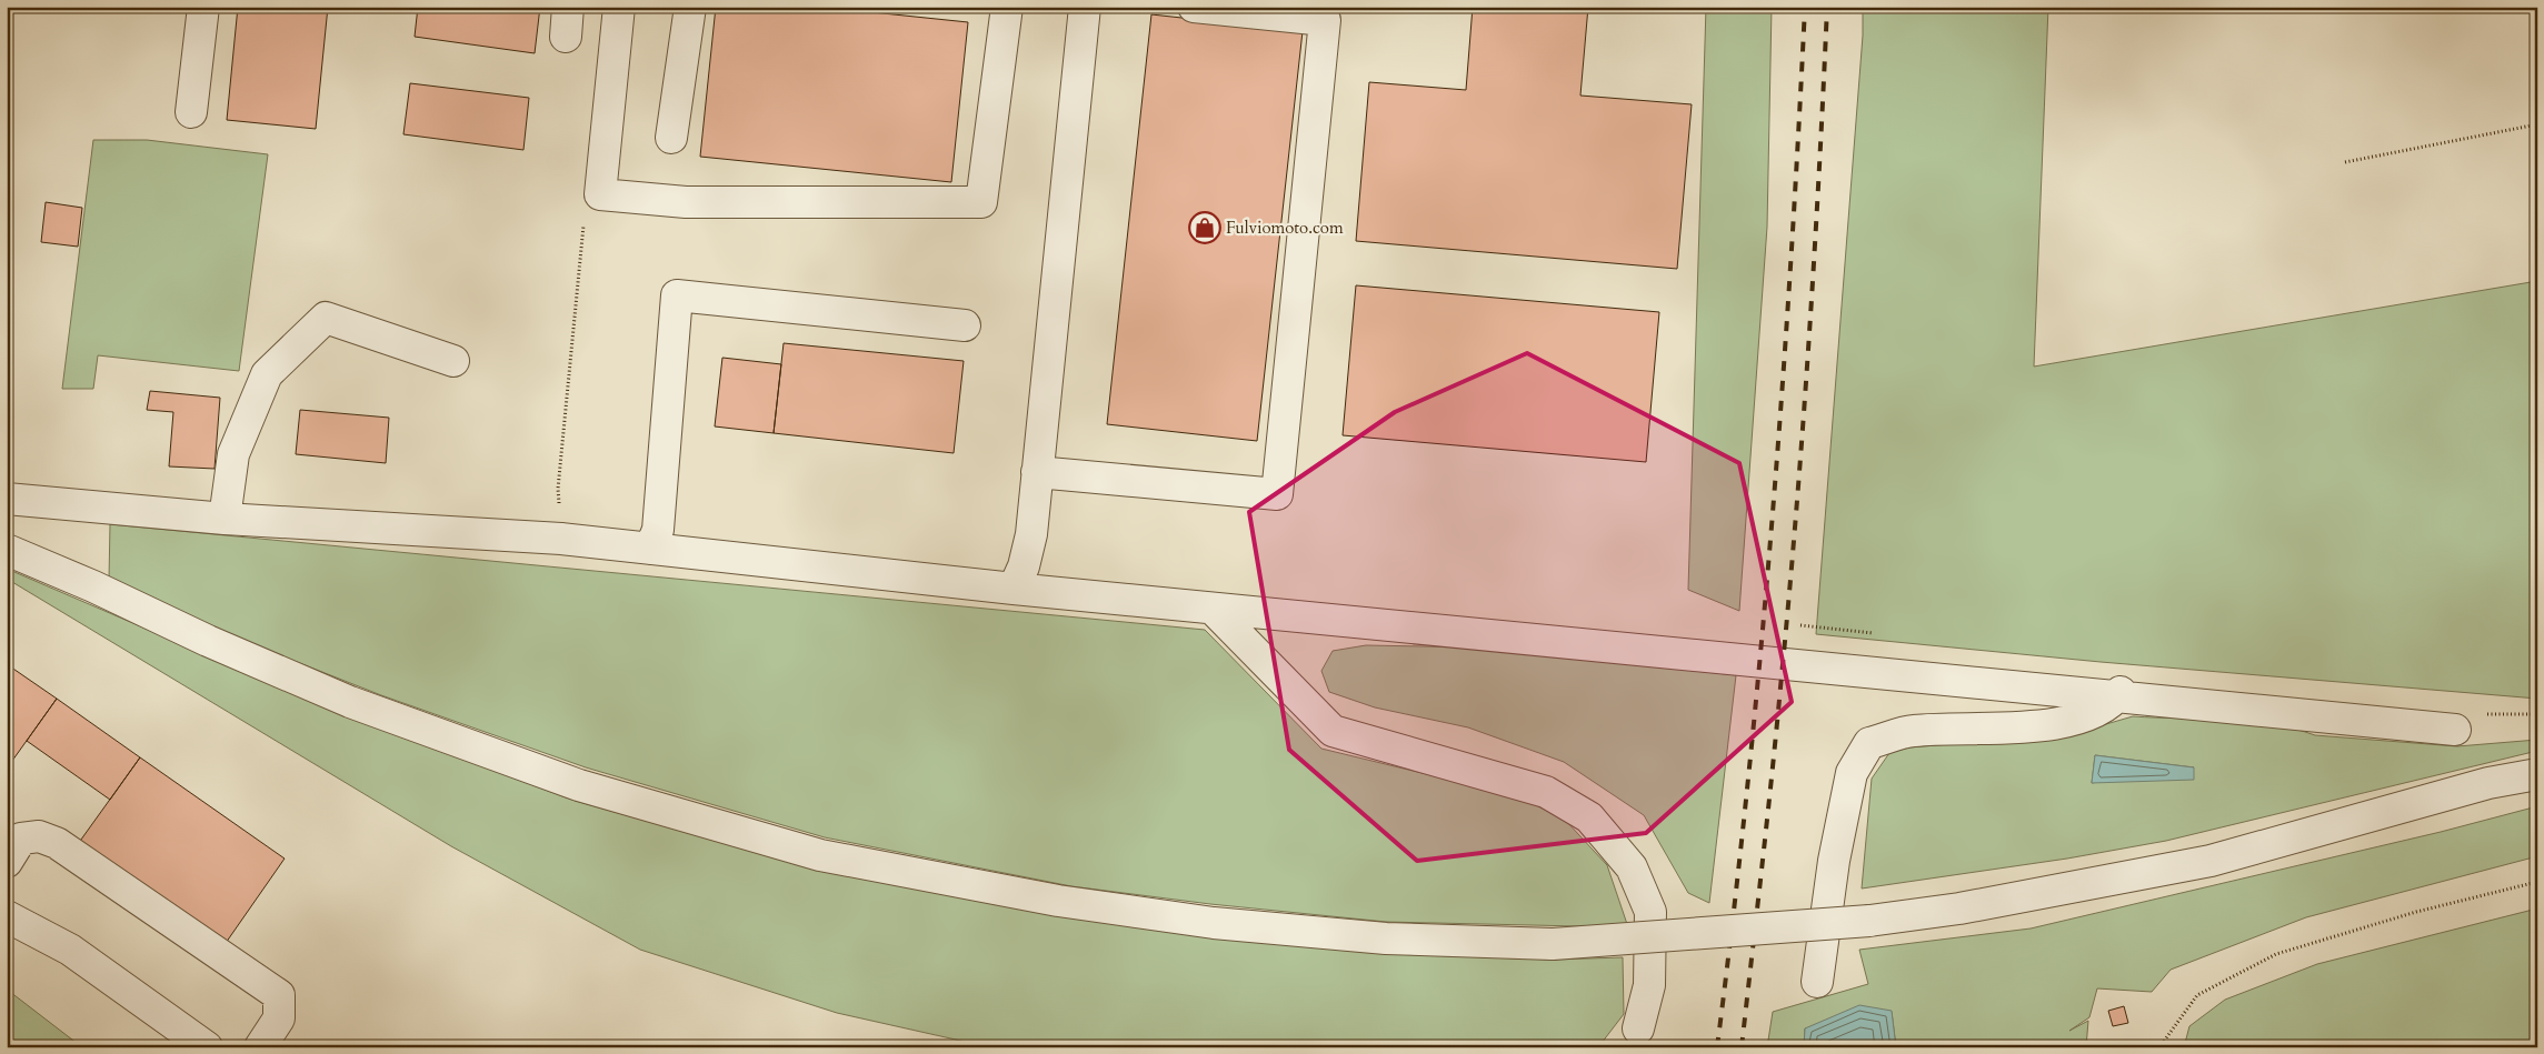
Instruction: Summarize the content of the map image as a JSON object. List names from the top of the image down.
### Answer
{
  "places": {
    "shop": ["Fulviomoto.com"]
  }
}
